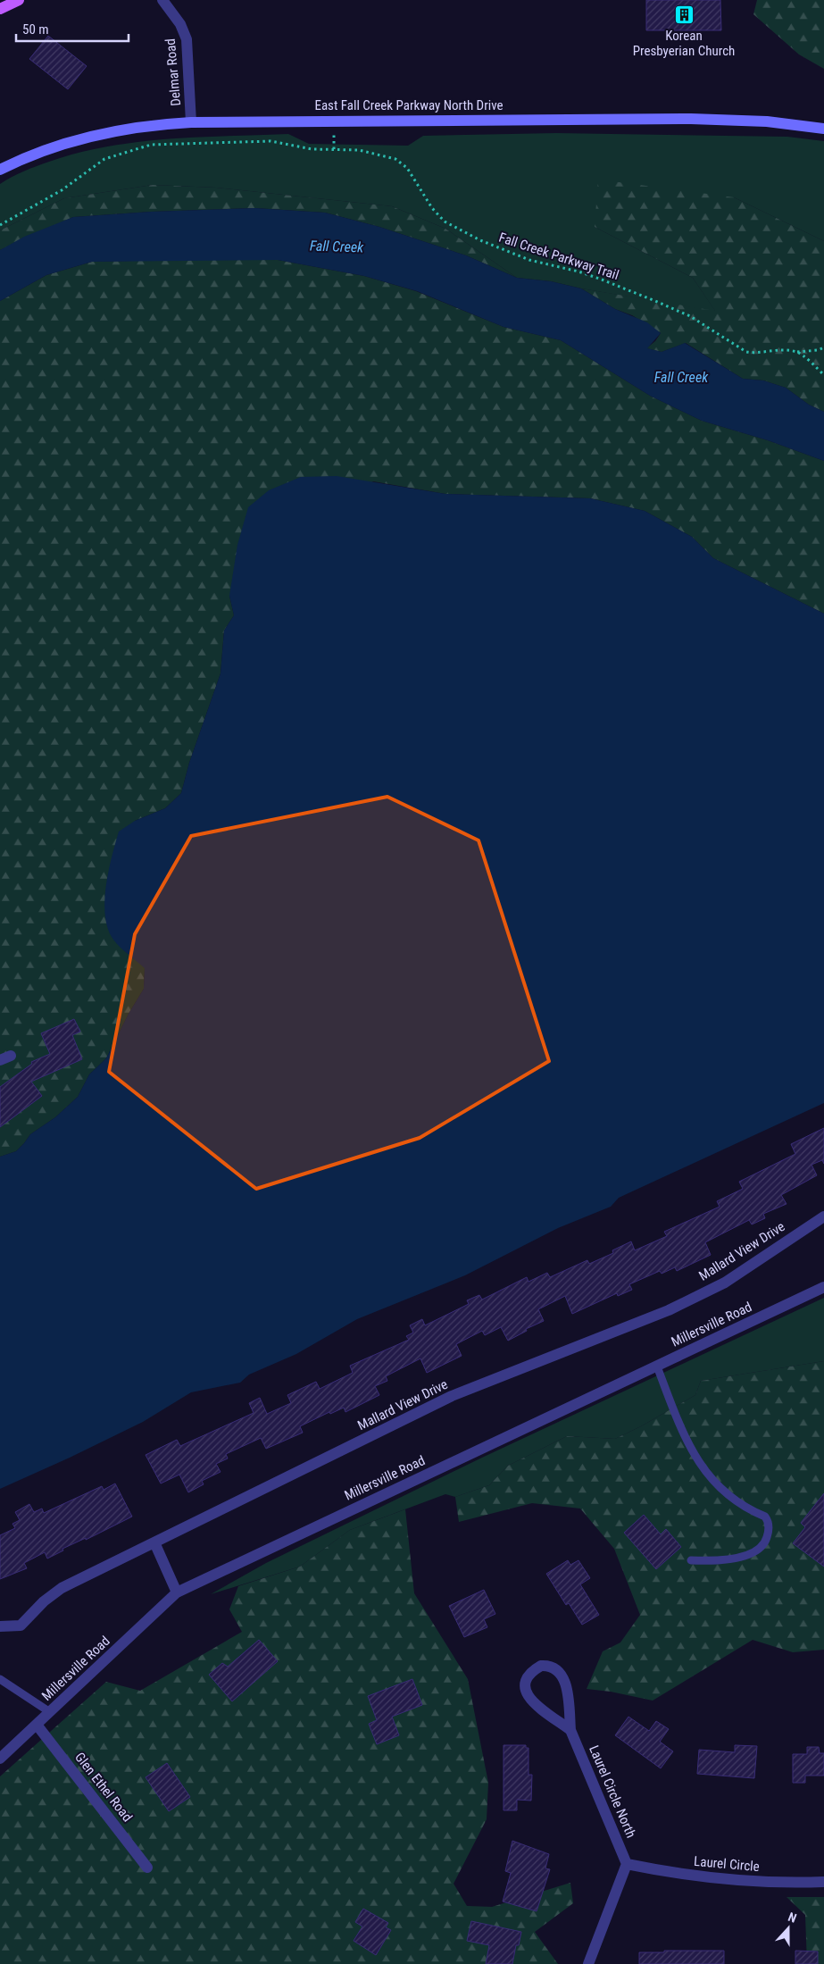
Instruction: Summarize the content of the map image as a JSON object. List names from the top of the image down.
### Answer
{
  "streets": {
    "main road": ["East Fall Creek Parkway North Drive"],
    "street": [
      "Delmar Road",
      "Mallard View Drive",
      "Millersville Road",
      "Glen Ethel Road",
      "Laurel Circle North",
      "Laurel Circle"
    ],
    "path": ["Fall Creek Parkway Trail"]
  },
  "crossings": [
    ["Delmar Road", "East Fall Creek Parkway North Drive"],
    ["Millersville Road", "Glen Ethel Road"],
    ["Laurel Circle North", "Laurel Circle"]
  ],
  "water": ["Fall Creek"],
  "places": {
    "building": ["Korean Presbyerian Church"]
  },
  "scale_bar": "50 m",
  "north": "top"
}
